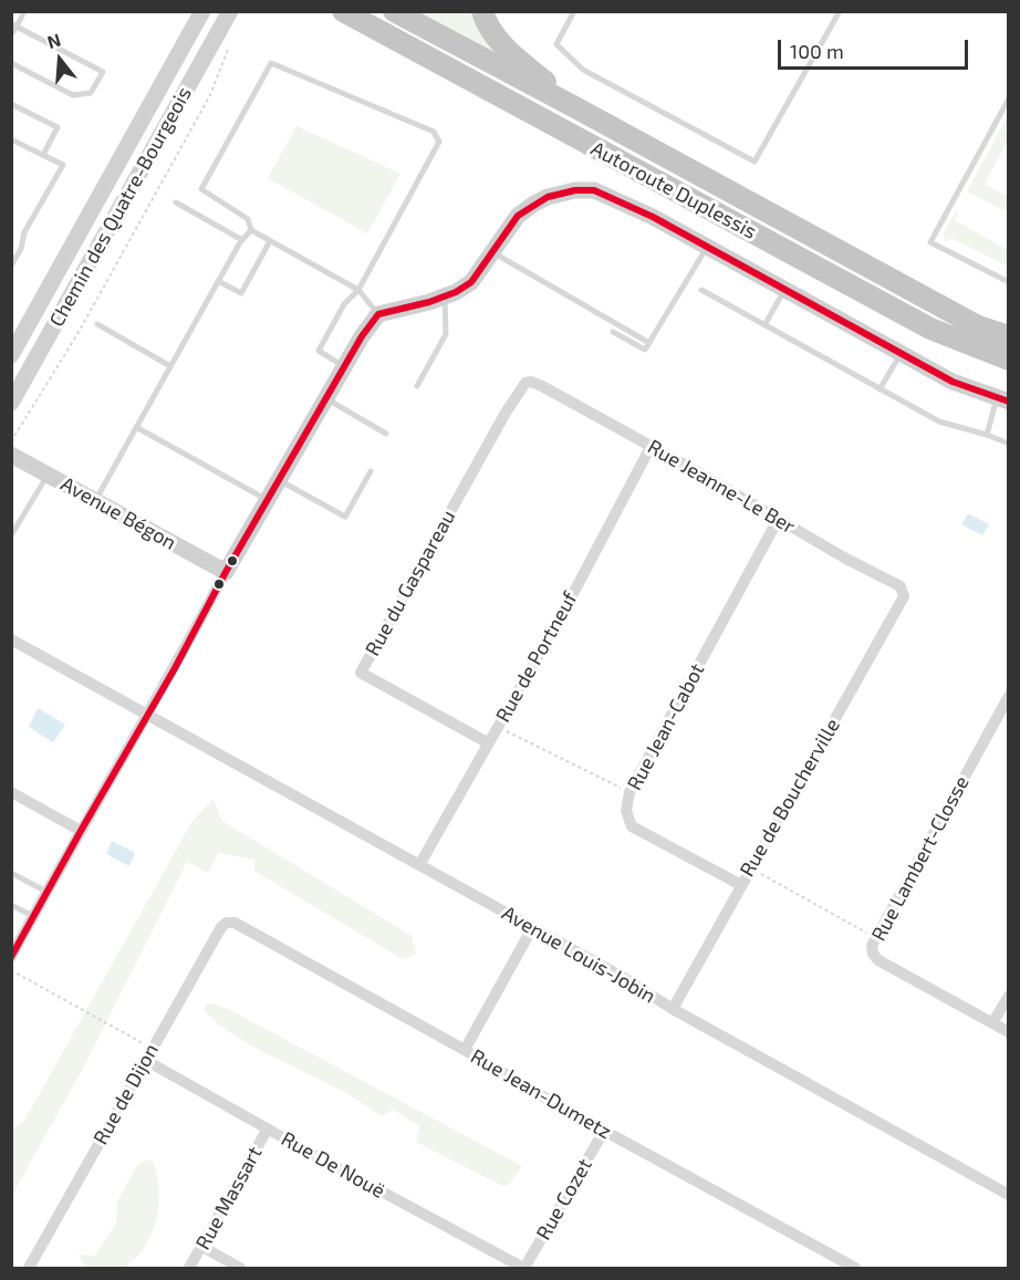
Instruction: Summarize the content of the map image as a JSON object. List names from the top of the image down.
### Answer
{
  "streets": {
    "highway": ["Autoroute Duplessis"],
    "street": [
      "Chemin des Quatre-Bourgeois",
      "Rue Jeanne-Le Ber",
      "Avenue Bégon",
      "Rue du Gaspareau",
      "Rue de Portneuf",
      "Rue Jean-Cabot",
      "Rue de Boucherville",
      "Rue Lambert-Closse",
      "Avenue Louis-Jobin",
      "Rue de Dijon",
      "Rue Jean-Dumetz",
      "Rue De Nouë",
      "Rue Massart",
      "Rue Cozet"
    ]
  },
  "crossings": [
    ["Rue Jeanne-Le Ber", "Rue du Gaspareau"],
    ["Rue Jeanne-Le Ber", "Rue de Portneuf"],
    ["Rue Jeanne-Le Ber", "Rue Jean-Cabot"],
    ["Rue Jeanne-Le Ber", "Rue de Boucherville"],
    ["Rue du Gaspareau", "Rue de Portneuf"],
    ["Rue de Portneuf", "Avenue Louis-Jobin"],
    ["Rue Jean-Cabot", "Rue de Boucherville"],
    ["Rue de Boucherville", "Avenue Louis-Jobin"],
    ["Rue de Dijon", "Rue Jean-Dumetz"],
    ["Rue de Dijon", "Rue De Nouë"],
    ["Rue Jean-Dumetz", "Rue Cozet"],
    ["Rue De Nouë", "Rue Massart"],
    ["Rue De Nouë", "Rue Cozet"]
  ],
  "scale_bar": "100 m",
  "north": "top"
}
